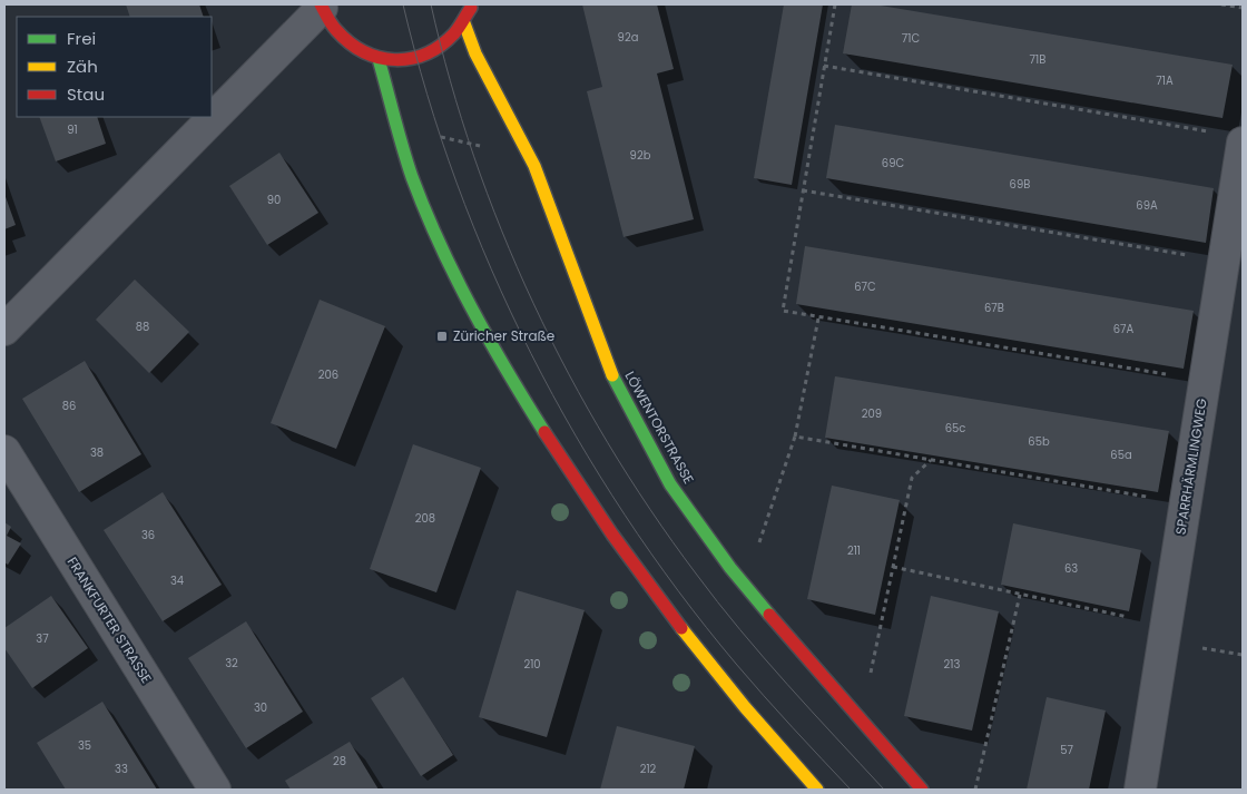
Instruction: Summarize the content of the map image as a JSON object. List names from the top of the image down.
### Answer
{
  "streets": {
    "main road": ["LÖWENTORSTRASSE"],
    "street": ["SPARRHÄRMLINGWEG", "FRANKFURTER STRASSE"]
  },
  "places": {
    "transit": ["Züricher Straße"]
  },
  "house_numbers": [
    "92a",
    "71C",
    "71B",
    "71A",
    "91",
    "92b",
    "69C",
    "69B",
    "90",
    "69A",
    "67C",
    "67B",
    "88",
    "67A",
    "206",
    "86",
    "209",
    "65c",
    "65b",
    "38",
    "65a",
    "208",
    "36",
    "211",
    "63",
    "34",
    "37",
    "32",
    "210",
    "213",
    "30",
    "35",
    "57",
    "28",
    "33",
    "212"
  ],
  "legend": ["Frei", "Zäh", "Stau"]
}
